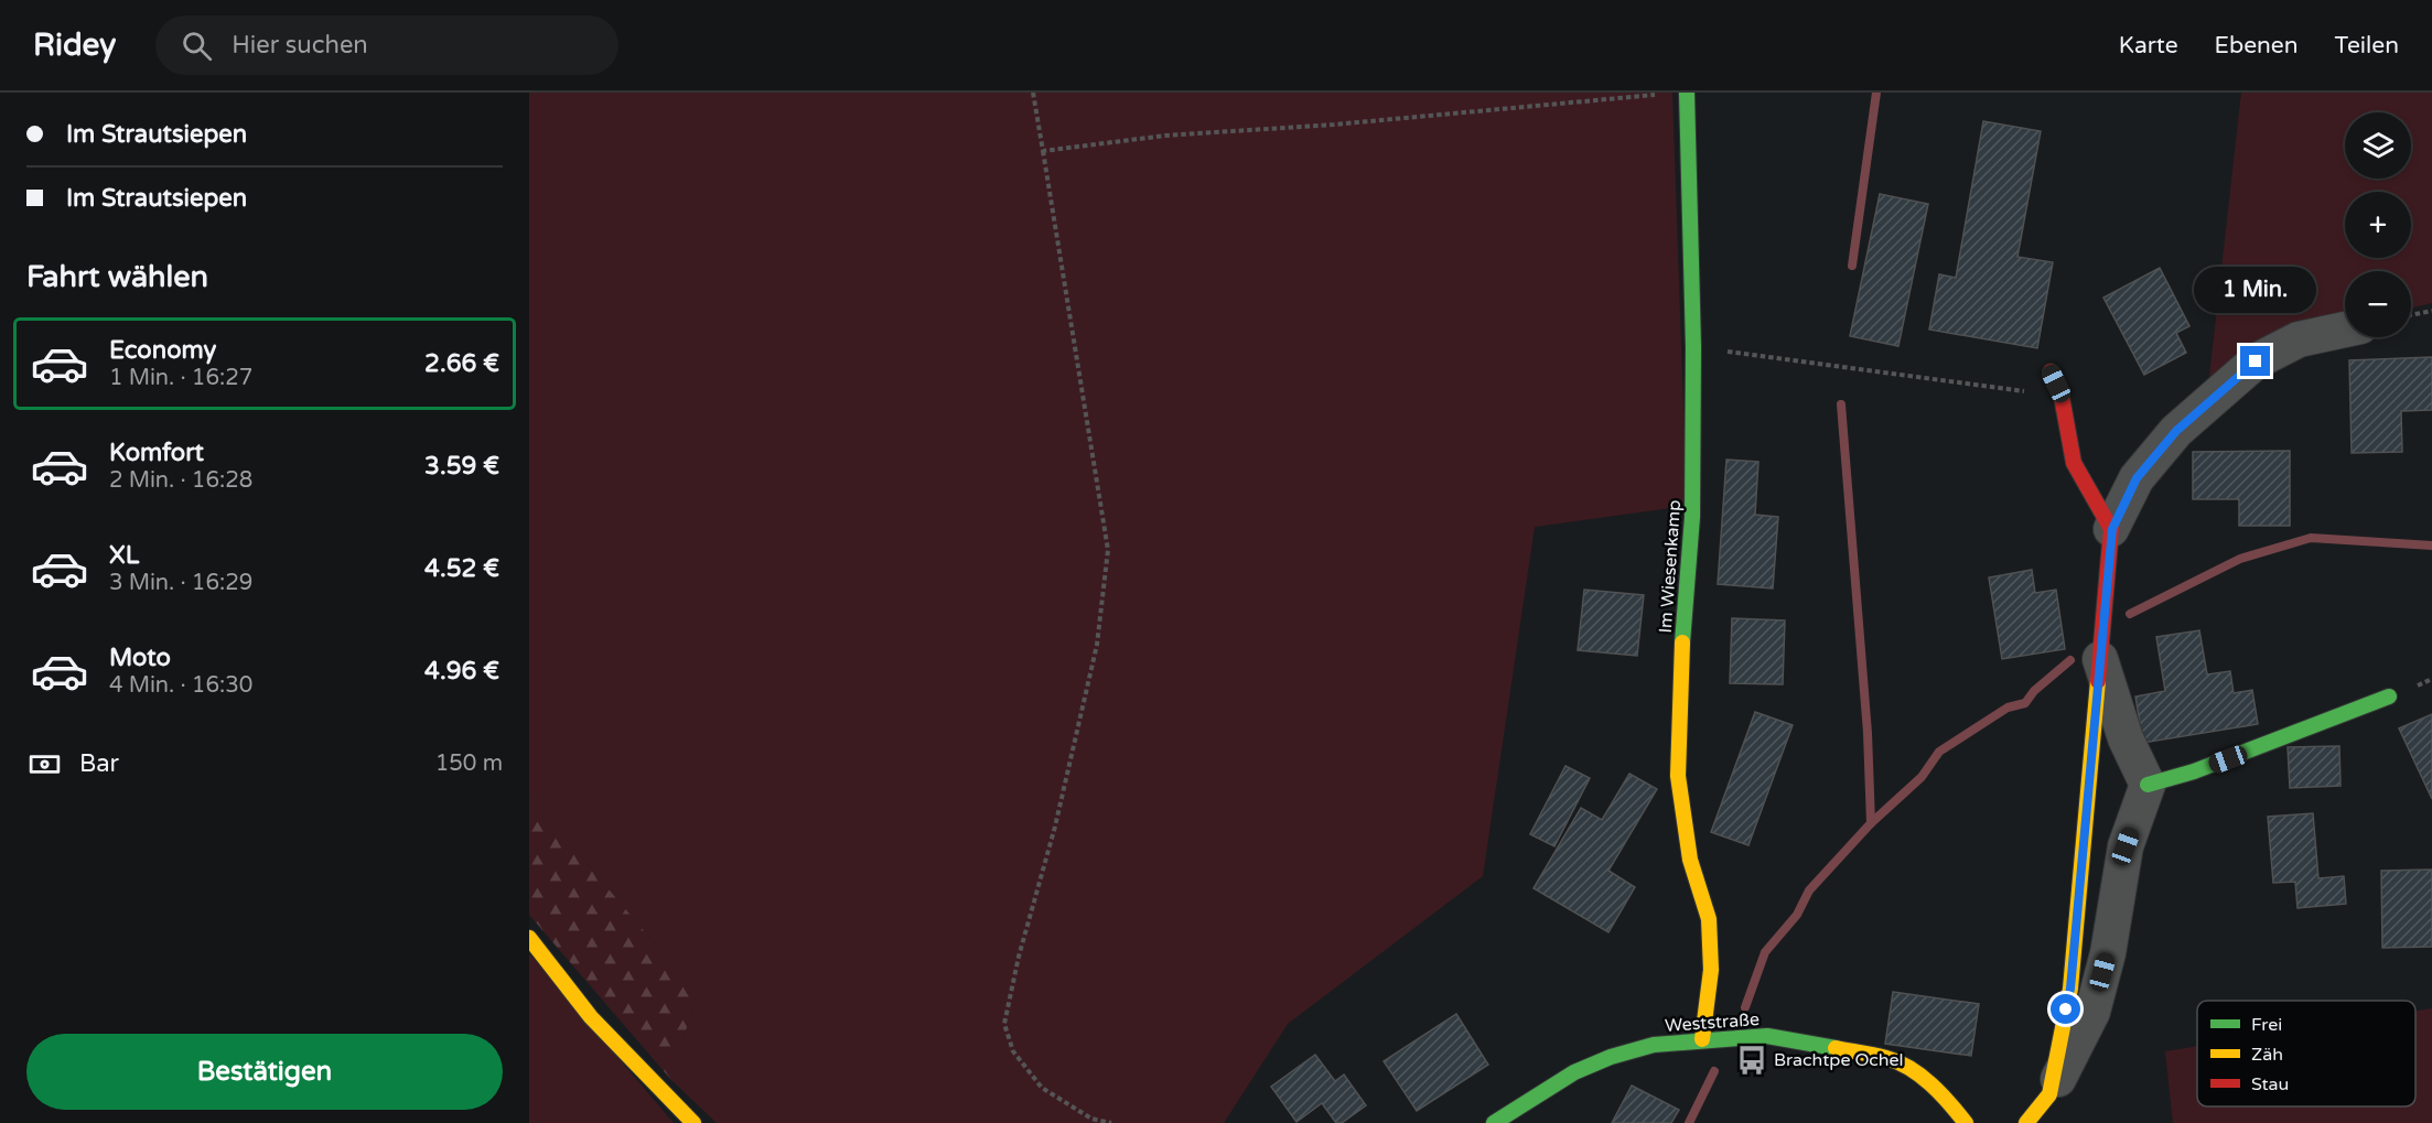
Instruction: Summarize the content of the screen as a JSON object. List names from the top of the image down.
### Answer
{
  "streets": {
    "street": ["Im Wiesenkamp", "Weststraße"]
  },
  "crossings": [
    ["Im Wiesenkamp", "Weststraße"]
  ],
  "places": {
    "bus stop": ["Brachtpe Ochel"]
  },
  "legend": ["Frei", "Zäh", "Stau"],
  "page": {
    "header": "Ridey",
    "search": "Hier suchen",
    "nav": ["Karte", "Ebenen", "Teilen"],
    "banner": ["Im Strautsiepen", "Im Strautsiepen"],
    "map_buttons": ["+", "−"],
    "heading": "Fahrt wählen",
    "bubble": "1 Min.",
    "list": [
      {
        "name": "Economy",
        "note": "1 Min. · 16:27",
        "value": "2.66 €"
      },
      {
        "name": "Komfort",
        "note": "2 Min. · 16:28",
        "value": "3.59 €"
      },
      {
        "name": "XL",
        "note": "3 Min. · 16:29",
        "value": "4.52 €"
      },
      {
        "name": "Moto",
        "note": "4 Min. · 16:30",
        "value": "4.96 €"
      }
    ],
    "pay": ["Bar", "150 m"],
    "buttons": "Bestätigen"
  }
}
